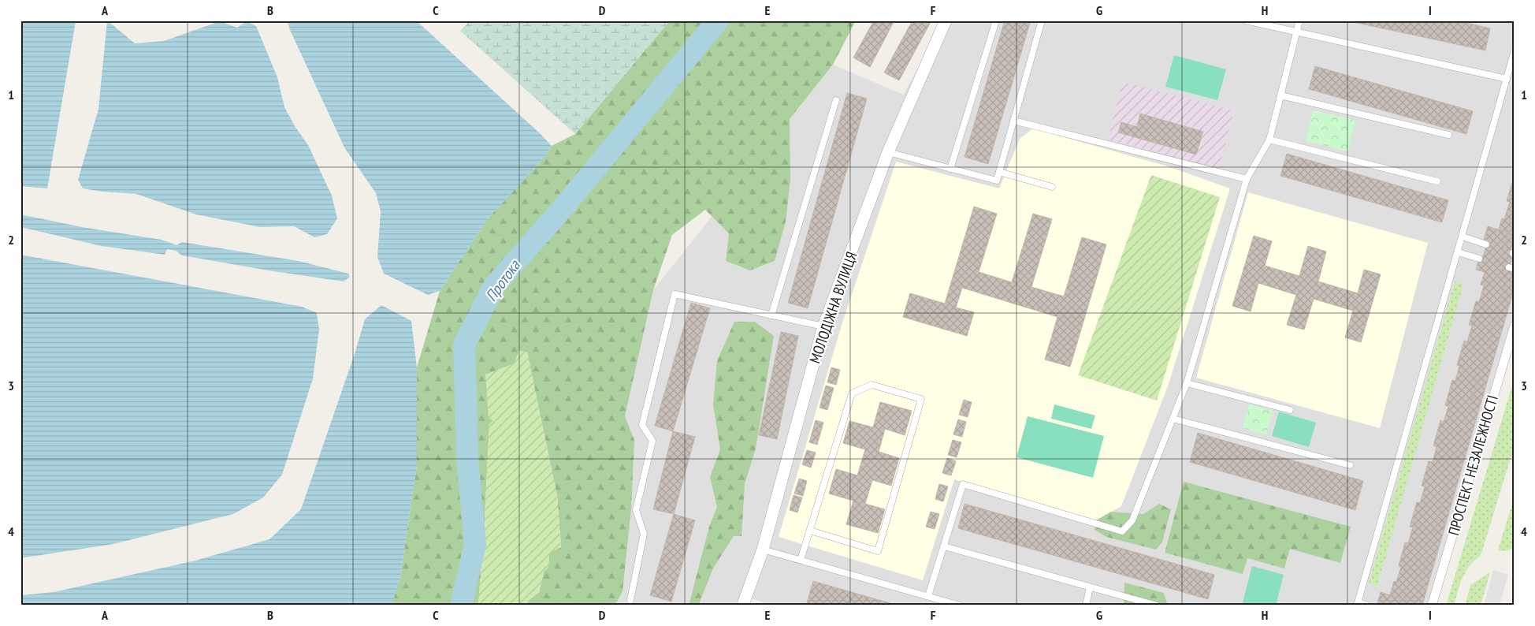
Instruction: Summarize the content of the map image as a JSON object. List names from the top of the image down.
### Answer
{
  "streets": {
    "street": ["МОЛОДІЖНА ВУЛИЦЯ", "ПРОСПЕКТ НЕЗАЛЕЖНОСТІ"]
  },
  "water": ["Протока"],
  "grid": {
    "columns": [
      "A",
      "B",
      "C",
      "D",
      "E",
      "F",
      "G",
      "H",
      "I"
    ],
    "rows": [
      "1",
      "2",
      "3",
      "4"
    ]
  }
}
